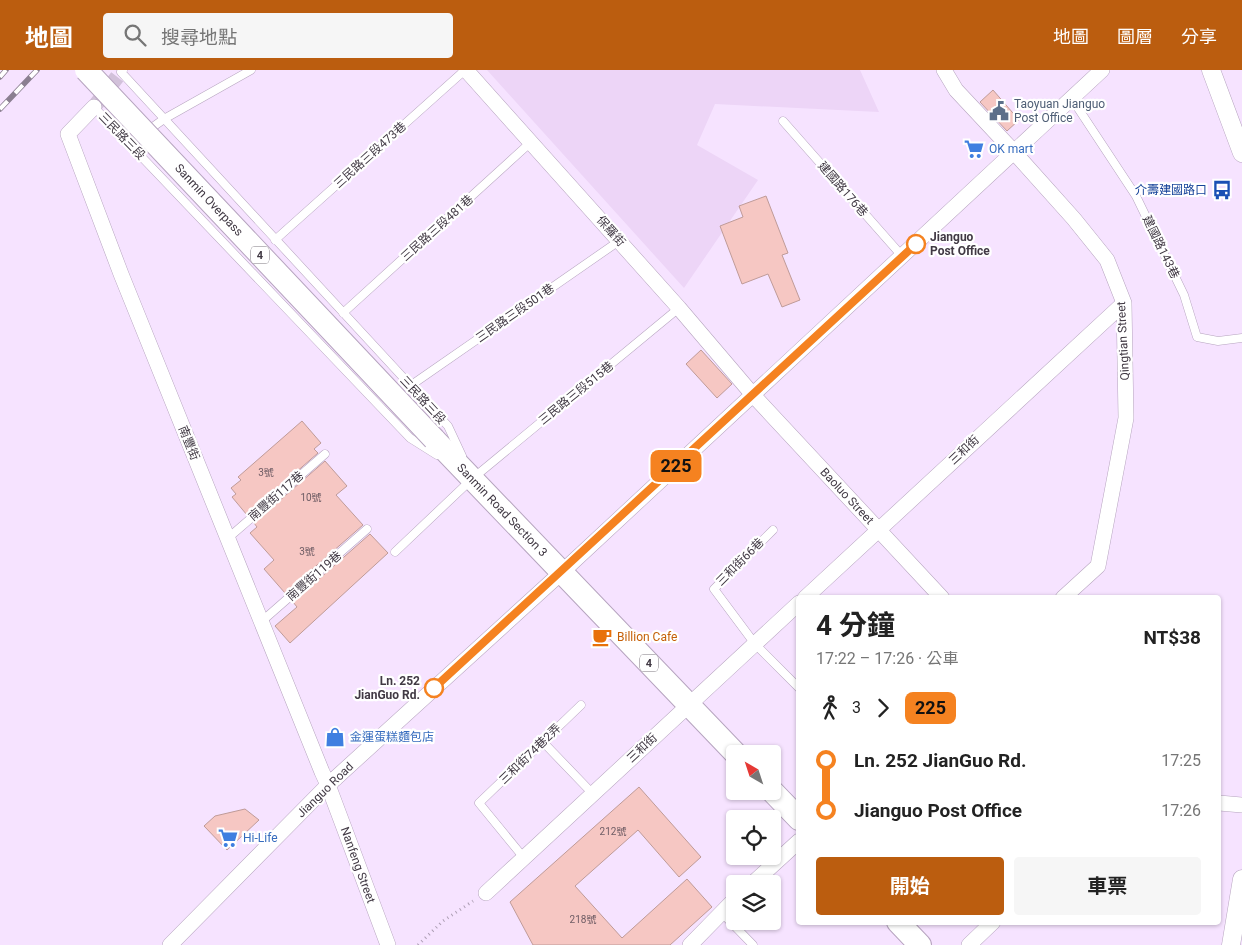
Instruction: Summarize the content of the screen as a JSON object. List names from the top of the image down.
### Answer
{
  "streets": {
    "main road": ["Sanmin Overpass", "4", "Sanmin Road Section 3"],
    "street": [
      "保羅街",
      "Qingtian Street",
      "南豐街",
      "三和街",
      "Baoluo Street",
      "Jianguo Road",
      "Nanfeng Street"
    ],
    "lane": [
      "三民路三段",
      "三民路三段473巷",
      "建國路176巷",
      "三民路三段481巷",
      "建國路143巷",
      "三民路三段501巷",
      "三民路三段515巷",
      "南豐街117巷",
      "三和街66巷",
      "南豐街119巷",
      "三和街74巷2弄"
    ]
  },
  "crossings": [
    ["三民路三段", "三民路三段473巷"],
    ["三民路三段", "三民路三段481巷"],
    ["三民路三段", "三民路三段501巷"],
    ["三民路三段", "三民路三段515巷"],
    ["三民路三段", "南豐街"],
    ["三民路三段", "Sanmin Road Section 3"],
    ["三民路三段473巷", "保羅街"],
    ["建國路176巷", "Jianguo Road"],
    ["Sanmin Overpass", "Sanmin Road Section 3"],
    ["三民路三段481巷", "保羅街"],
    ["保羅街", "三民路三段501巷"],
    ["保羅街", "三民路三段515巷"],
    ["保羅街", "Baoluo Street"],
    ["保羅街", "Jianguo Road"],
    ["建國路143巷", "Jianguo Road"],
    ["Qingtian Street", "三和街"],
    ["Qingtian Street", "Jianguo Road"],
    ["三民路三段515巷", "Sanmin Road Section 3"],
    ["南豐街", "南豐街117巷"],
    ["南豐街", "南豐街119巷"],
    ["南豐街", "Jianguo Road"],
    ["南豐街", "Nanfeng Street"],
    ["三和街", "Baoluo Street"],
    ["三和街", "Sanmin Road Section 3"],
    ["三和街", "三和街66巷"],
    ["三和街", "三和街74巷2弄"],
    ["Baoluo Street", "Jianguo Road"],
    ["Sanmin Road Section 3", "Jianguo Road"],
    ["Jianguo Road", "Nanfeng Street"]
  ],
  "places": {
    "public building": ["Taoyuan Jianguo Post Office"],
    "supermarket": ["OK mart", "Hi-Life"],
    "bus stop": ["介壽建國路口"],
    "other": ["Jianguo Post Office", "Ln. 252 JianGuo Rd."],
    "cafe": ["Billion Cafe"],
    "shop": ["金運蛋糕麵包店"]
  },
  "lines": ["bus line 225"],
  "house_numbers": [
    "3號",
    "10號",
    "3號",
    "212號",
    "218號"
  ],
  "north": "top left",
  "page": {
    "header": "地圖",
    "search": "搜尋地點",
    "nav": ["地圖", "圖層", "分享"],
    "on_map": "225",
    "heading": ["4 分鐘", "17:22 – 17:26 · 公車", "NT$38"],
    "legs": ["3", "225"],
    "list": [
      {
        "name": "Ln. 252 JianGuo Rd.",
        "value": "17:25"
      },
      {
        "name": "Jianguo Post Office",
        "value": "17:26"
      }
    ],
    "buttons": ["開始", "車票"]
  }
}
